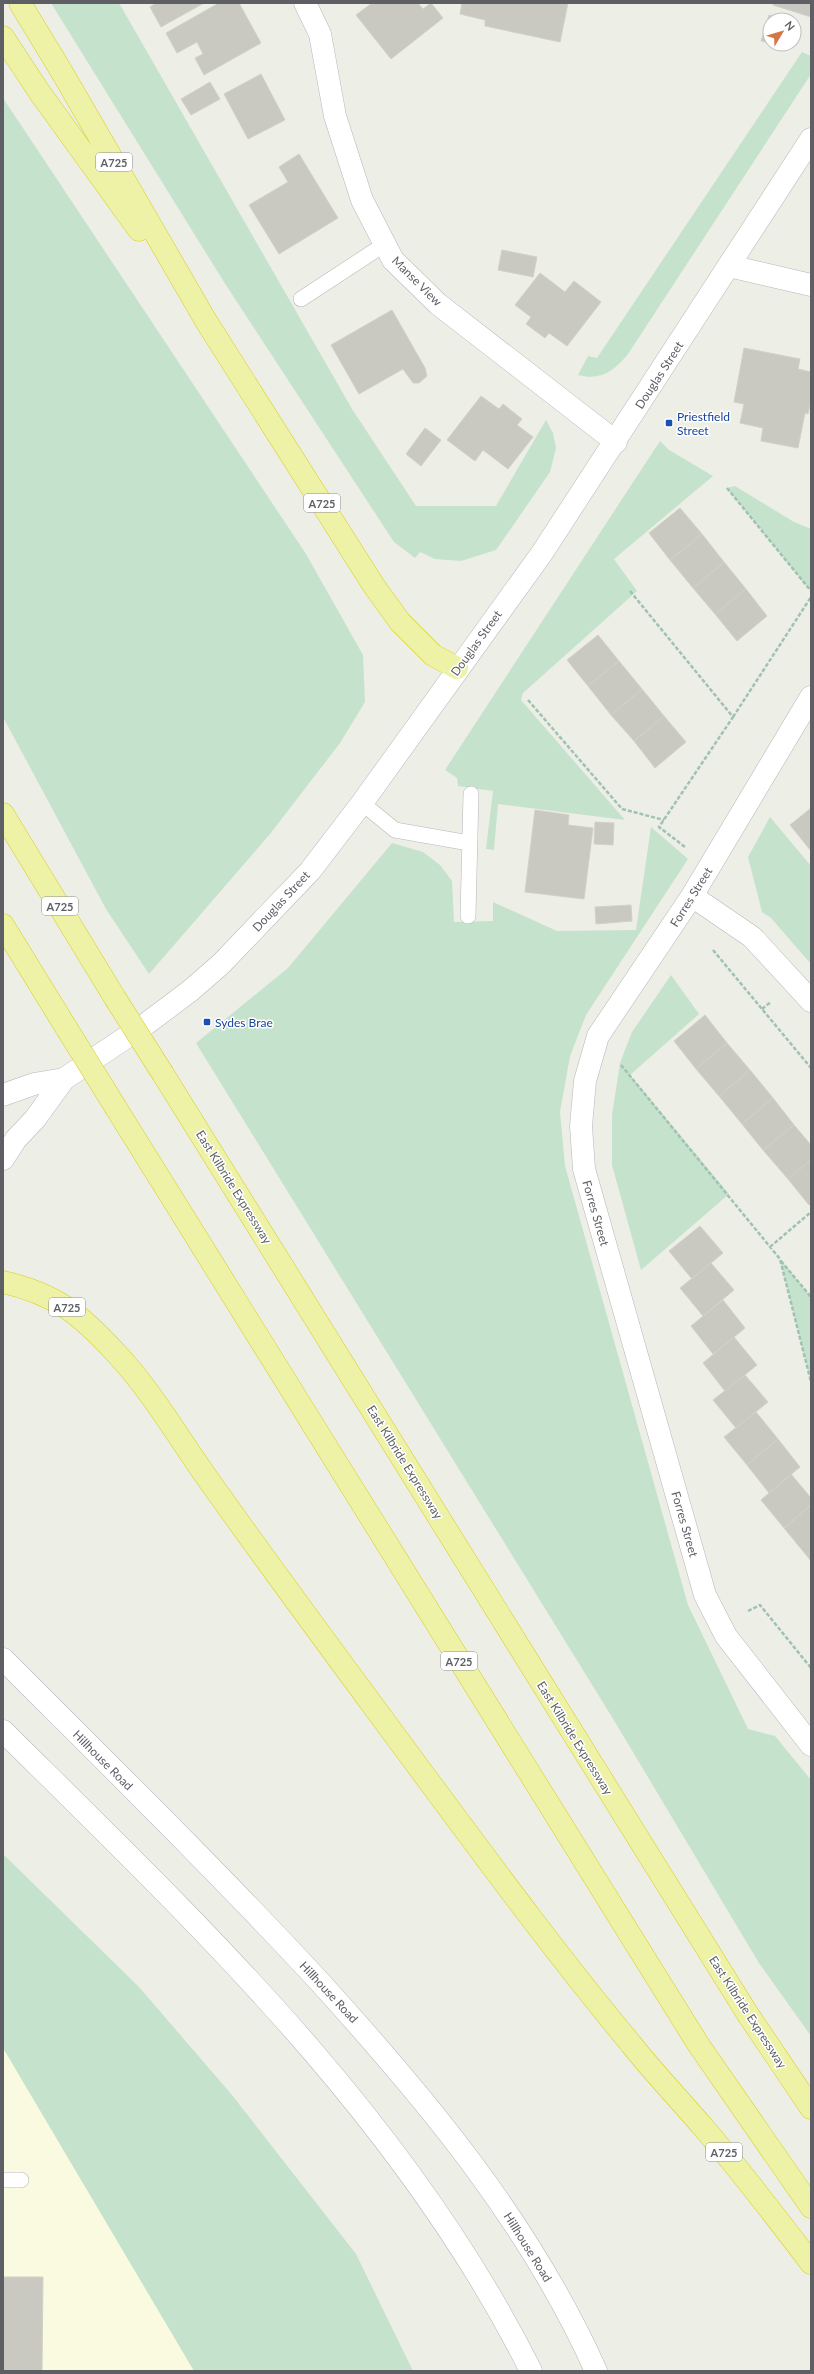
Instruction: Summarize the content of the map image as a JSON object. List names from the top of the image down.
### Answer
{
  "streets": {
    "highway": ["A725", "East Kilbride Expressway"],
    "street": [
      "Manse View",
      "Douglas Street",
      "Forres Street",
      "Hillhouse Road"
    ]
  },
  "crossings": [
    ["A725", "Douglas Street"],
    ["Manse View", "Douglas Street"]
  ],
  "places": {
    "transit": ["Priestfield Street", "Sydes Brae"]
  },
  "north": "top right"
}
